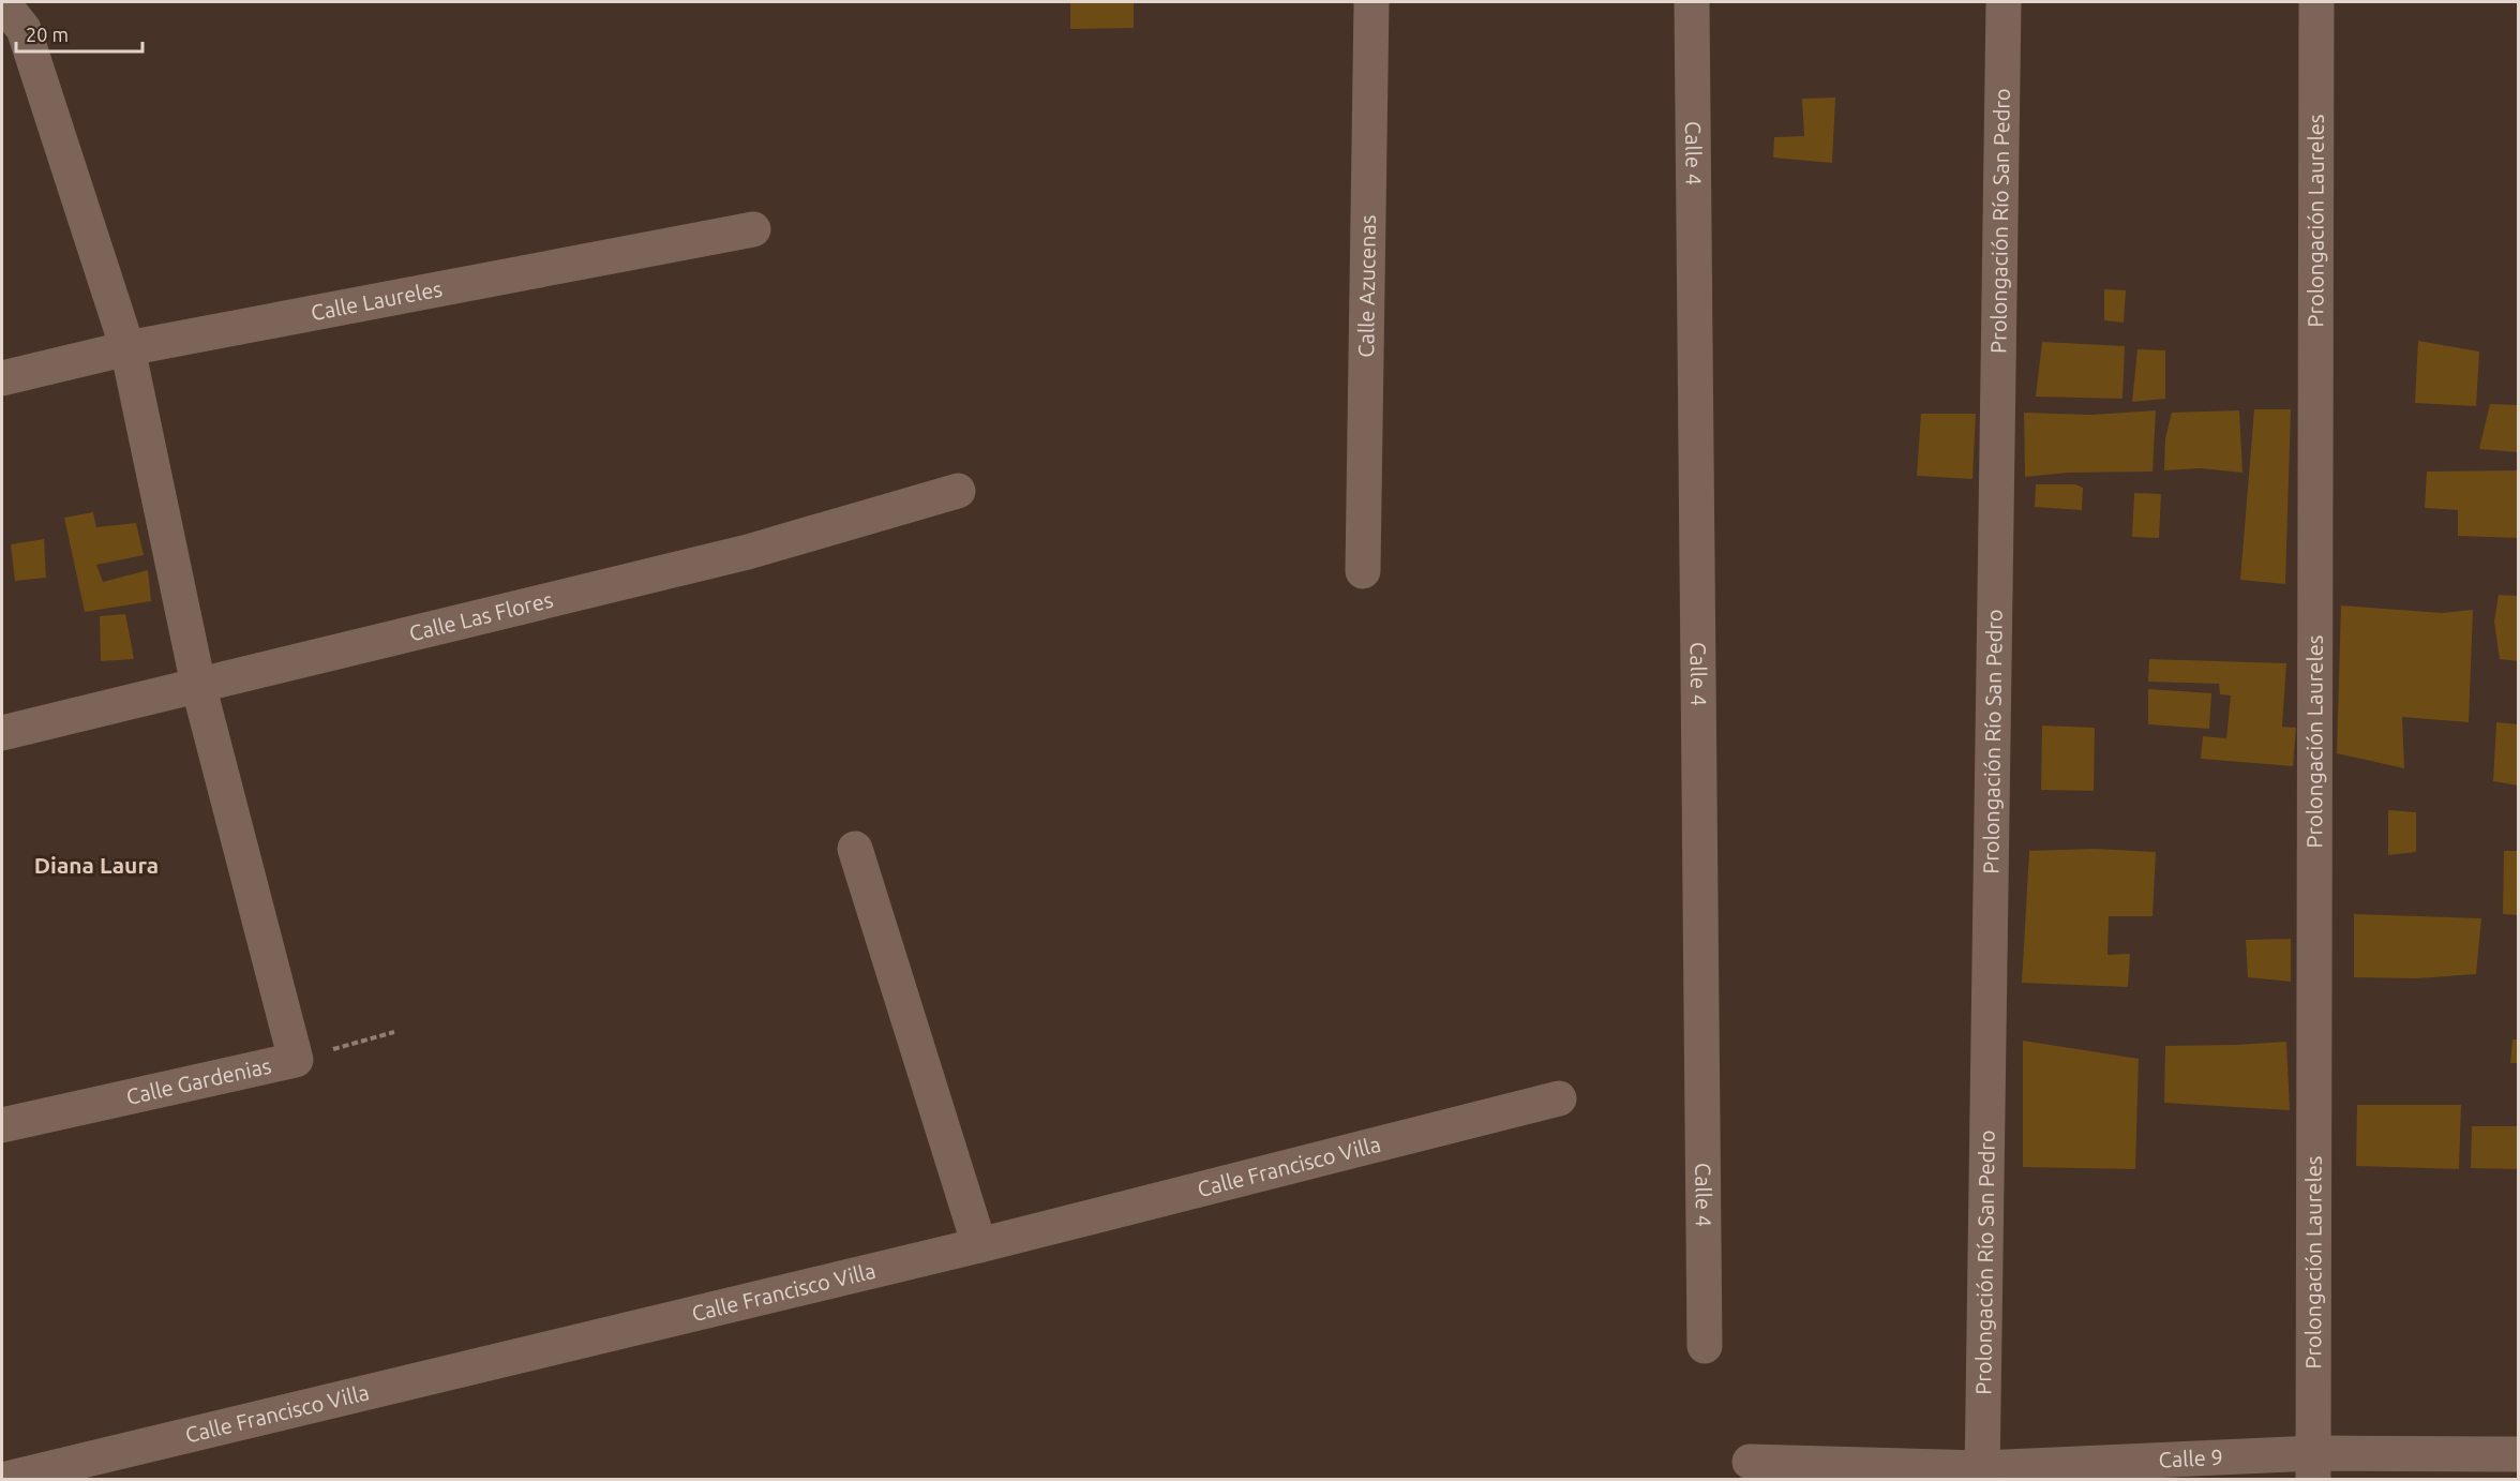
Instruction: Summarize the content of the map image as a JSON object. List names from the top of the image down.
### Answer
{
  "streets": {
    "street": [
      "Calle 4",
      "Prolongación Río San Pedro",
      "Prolongación Laureles",
      "Calle Azucenas",
      "Calle Laureles",
      "Calle Las Flores",
      "Calle Gardenias",
      "Calle Francisco Villa",
      "Calle 9"
    ]
  },
  "crossings": [
    ["Prolongación Río San Pedro", "Calle 9"],
    ["Prolongación Laureles", "Calle 9"]
  ],
  "districts": ["Diana Laura"],
  "scale_bar": "20 m"
}
